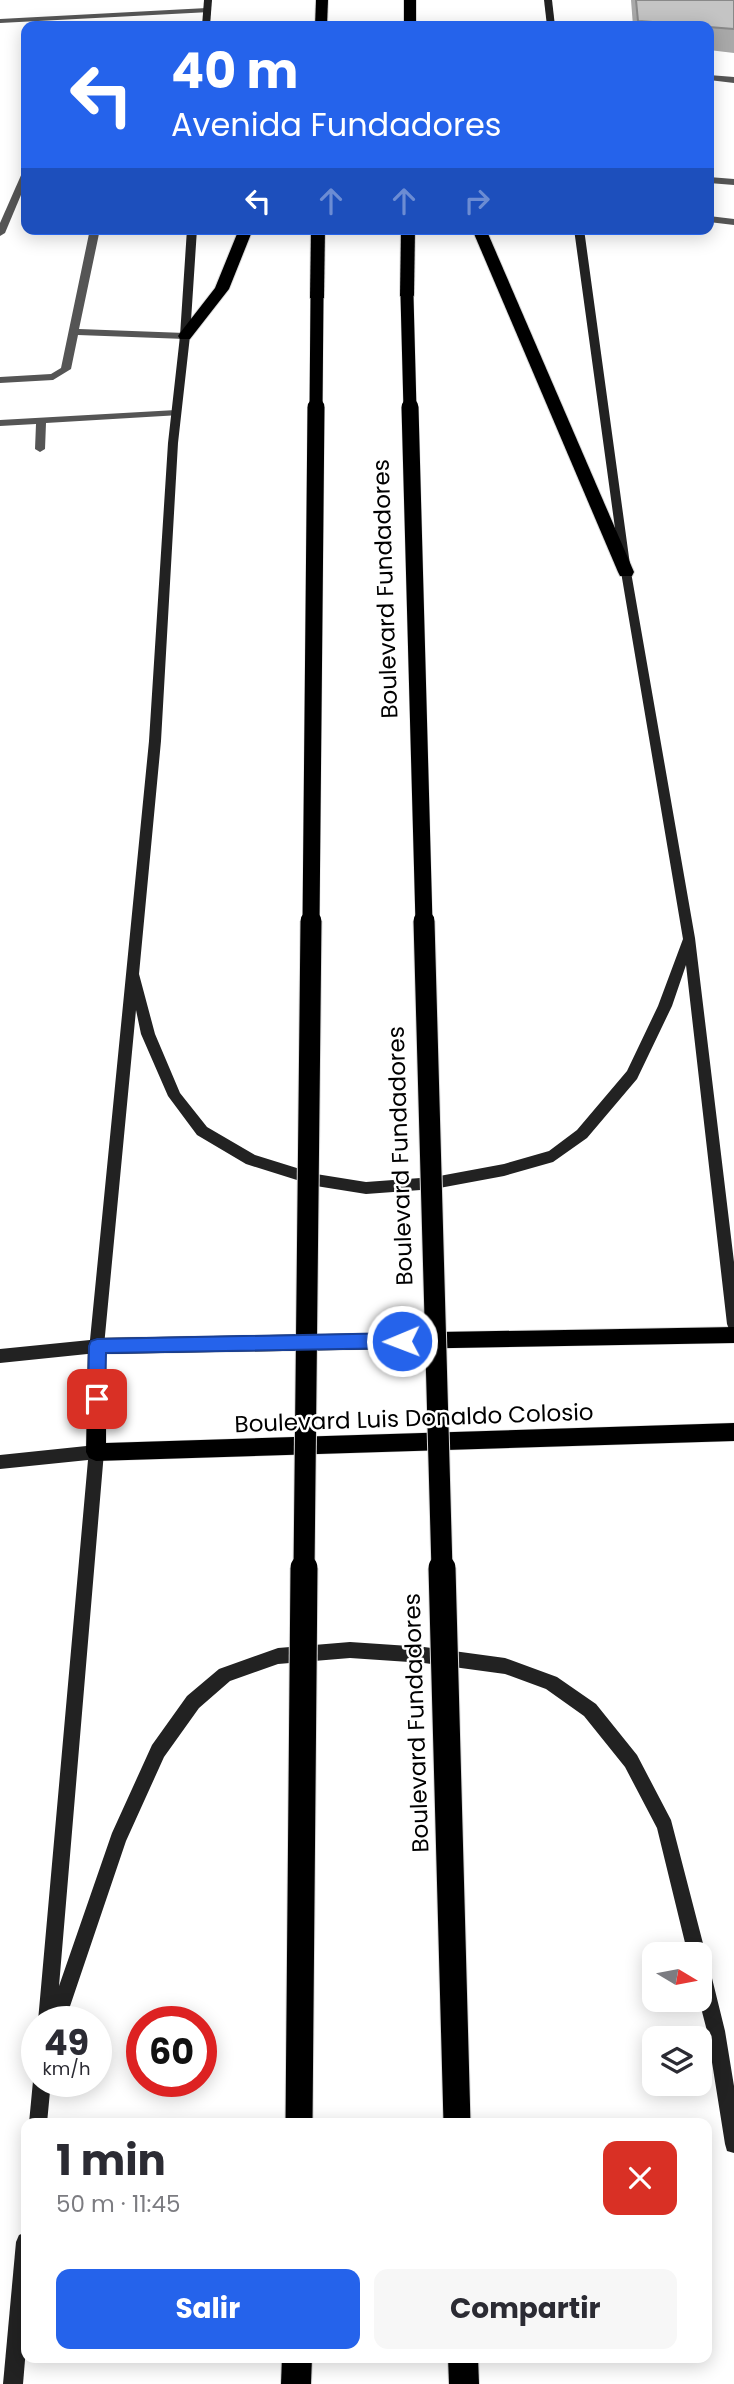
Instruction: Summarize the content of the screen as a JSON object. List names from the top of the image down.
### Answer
{
  "streets": {
    "highway": ["Boulevard Fundadores"],
    "main road": ["Boulevard Luis Donaldo Colosio"]
  },
  "north": "right",
  "page": {
    "turn": ["40 m", "Avenida Fundadores"],
    "speed": "49 km/h",
    "limit": "60",
    "heading": ["1 min", "50 m · 11:45"],
    "buttons": ["Salir", "Compartir"]
  }
}
